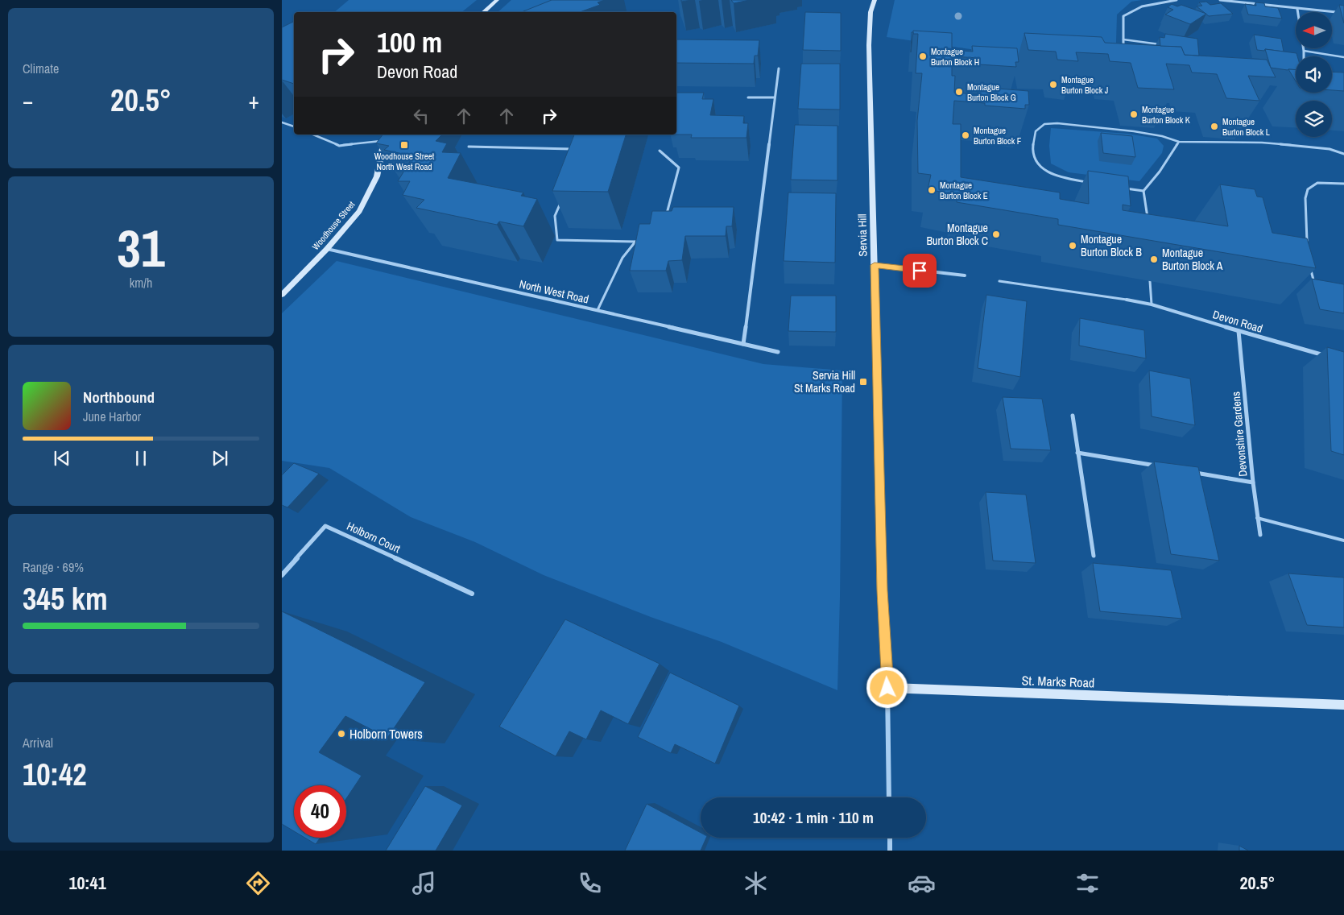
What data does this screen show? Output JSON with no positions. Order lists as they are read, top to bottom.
{
  "streets": {
    "street": [
      "Woodhouse Street",
      "Servia Hill",
      "North West Road",
      "Devon Road",
      "Devonshire Gardens",
      "Holborn Court",
      "St. Marks Road"
    ]
  },
  "crossings": [
    ["Woodhouse Street", "North West Road"],
    ["Servia Hill", "St. Marks Road"],
    ["Devon Road", "Devonshire Gardens"]
  ],
  "places": {
    "other": [
      "Montague Burton Block H",
      "Montague Burton Block J",
      "Montague Burton Block G",
      "Montague Burton Block K",
      "Montague Burton Block L",
      "Montague Burton Block F",
      "Montague Burton Block E",
      "Montague Burton Block C",
      "Montague Burton Block B",
      "Montague Burton Block A",
      "Holborn Towers"
    ],
    "transit": ["Woodhouse Street North West Road", "Servia Hill St Marks Road"]
  },
  "north": "left",
  "page": {
    "tile": [
      "Climate",
      ["31", "km/h"],
      ["Range · 69%", "345 km"],
      ["Arrival", "10:42"]
    ],
    "turn": ["100 m", "Devon Road"],
    "heat": ["−", "20.5°", "+"],
    "song": ["Northbound", "June Harbor"],
    "limit": "40",
    "trip": "10:42 · 1 min · 110 m",
    "tabs": ["10:41", "20.5°"]
  }
}
